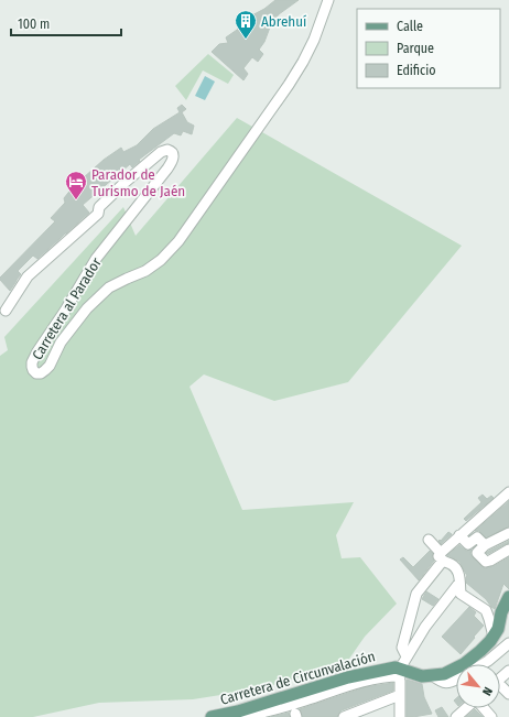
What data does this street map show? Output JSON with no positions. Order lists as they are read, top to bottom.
{
  "streets": {
    "main road": ["Carretera de Circunvalación"],
    "street": ["Carretera al Parador"]
  },
  "places": {
    "building": ["Abrehuí"],
    "hotel": ["Parador de Turismo de Jaén"]
  },
  "legend": ["Calle", "Parque", "Edificio"],
  "scale_bar": "100 m",
  "north": "bottom right"
}
